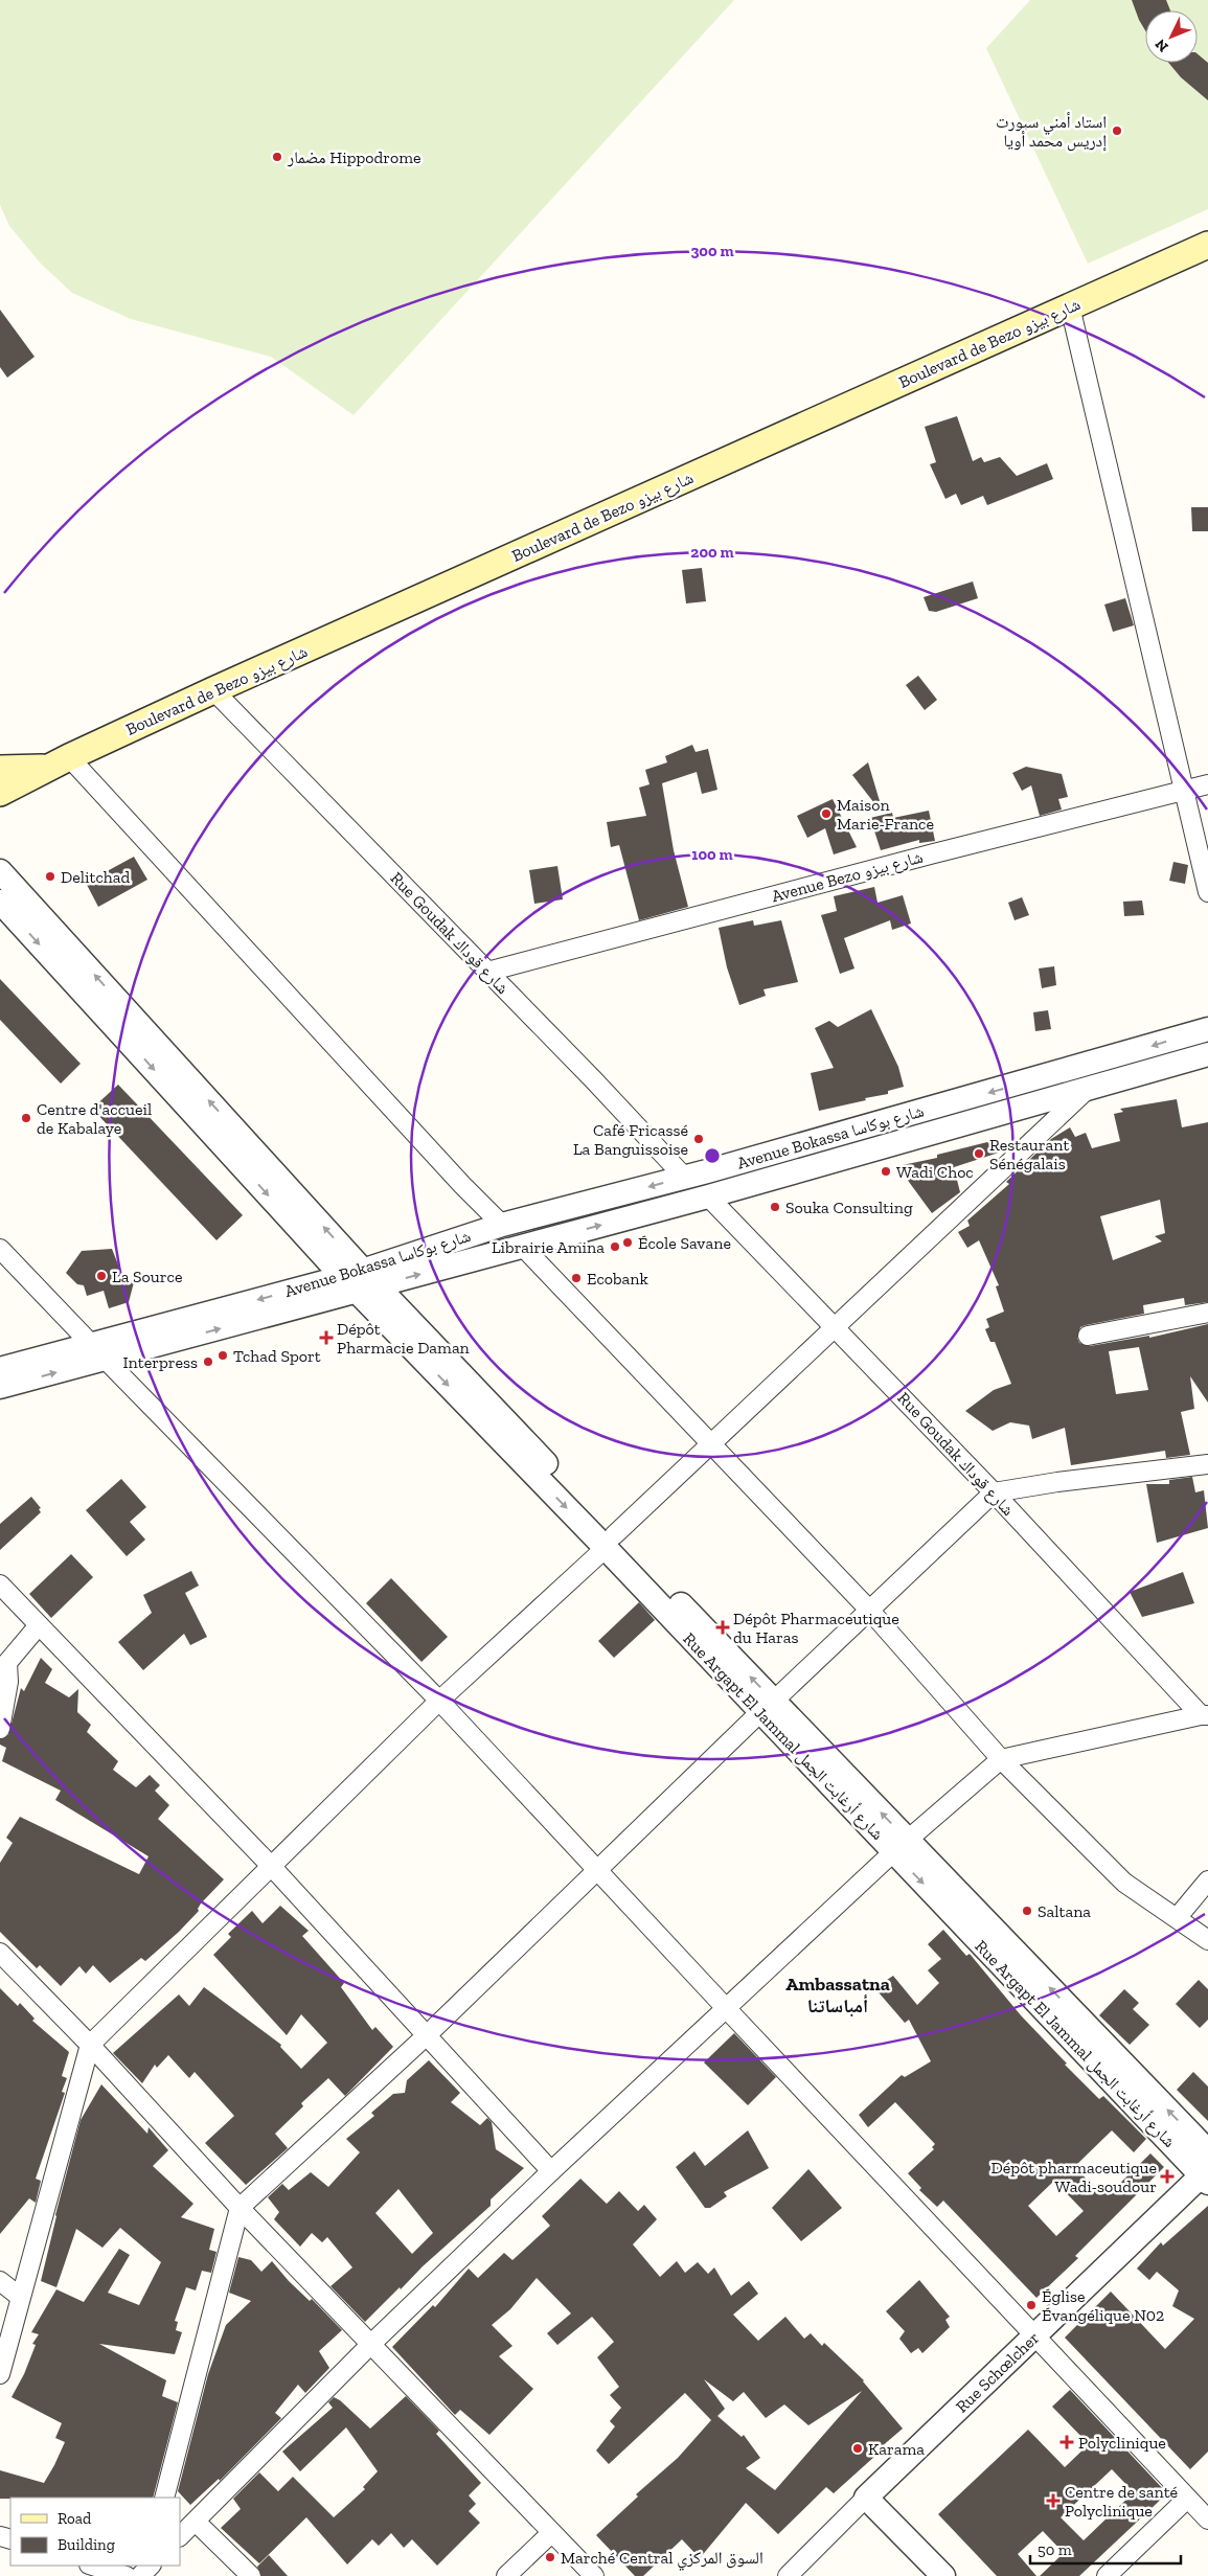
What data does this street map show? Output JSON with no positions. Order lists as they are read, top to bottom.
{
  "streets": {
    "main road": ["Boulevard de Bezo شارع بيزو"],
    "street": [
      "Avenue Bezo شارع بيزو",
      "Rue Goudak شارع قوداك",
      "Avenue Bokassa شارع بوكاسا",
      "Rue Argapt El Jammal شارع أرغابت الجمل",
      "Rue Schœlcher"
    ]
  },
  "crossings": [
    ["Boulevard de Bezo شارع بيزو", "Rue Goudak شارع قوداك"],
    ["Avenue Bezo شارع بيزو", "Rue Goudak شارع قوداك"],
    ["Rue Goudak شارع قوداك", "Avenue Bokassa شارع بوكاسا"],
    ["Avenue Bokassa شارع بوكاسا", "Rue Argapt El Jammal شارع أرغابت الجمل"],
    ["Rue Argapt El Jammal شارع أرغابت الجمل", "Rue Schœlcher"]
  ],
  "districts": ["Ambassatna أمباساتنا"],
  "places": {
    "other": [
      "استاد أمني سبورت إدريس محمد أويا",
      "مضمار Hippodrome",
      "Maison Marie-France",
      "Delitchad",
      "Centre d'accueil de Kabalaye",
      "Café Fricassé La Banguissoise",
      "Restaurant Sénégalais",
      "Wadi Choc",
      "Souka Consulting",
      "École Savane",
      "Librairie Amina",
      "La Source",
      "Ecobank",
      "Tchad Sport",
      "Interpress",
      "Saltana",
      "Église Évangélique N02",
      "Karama",
      "Marché Central السوق المركزي"
    ],
    "health": [
      "Dépôt Pharmacie Daman",
      "Dépôt Pharmaceutique du Haras",
      "Dépôt pharmaceutique Wadi-soudour",
      "Polyclinique",
      "Centre de santé Polyclinique"
    ]
  },
  "legend": ["Road", "Building"],
  "scale_bar": "50 m",
  "north": "bottom left",
  "rings": ["300 m", "200 m", "100 m"]
}
